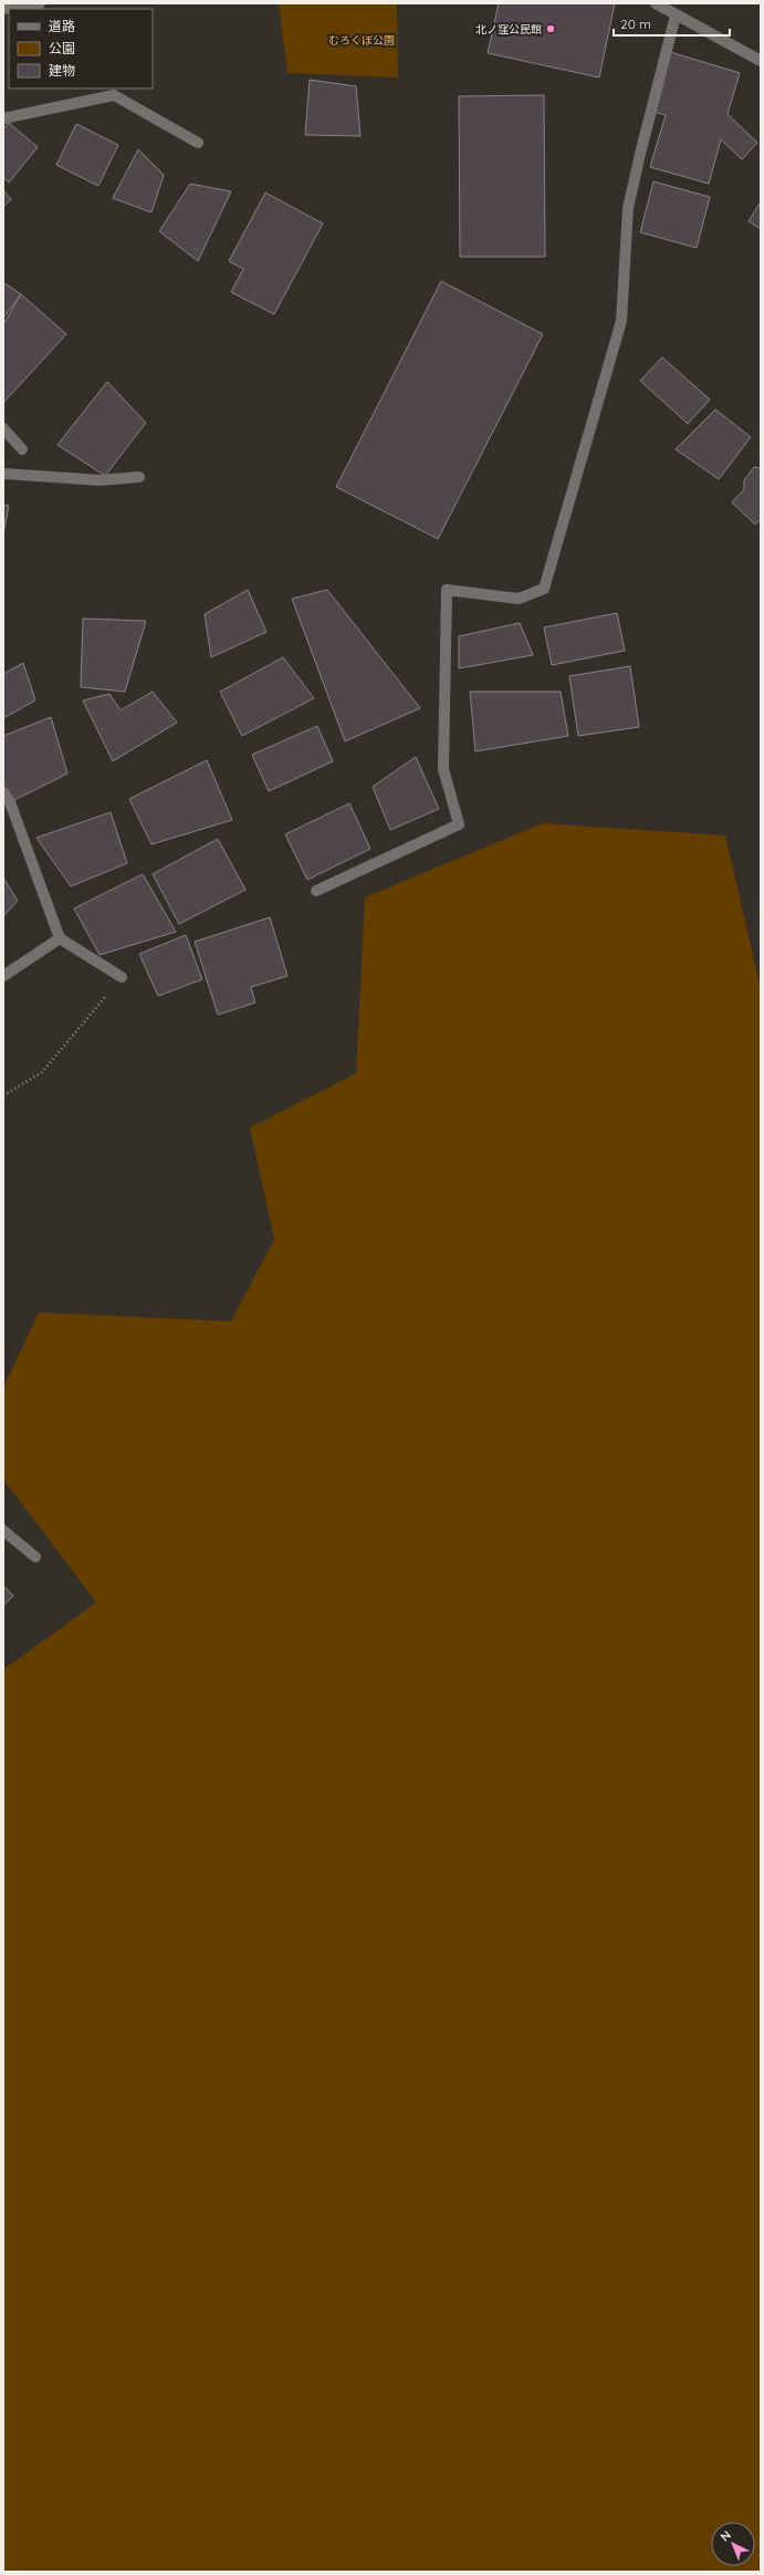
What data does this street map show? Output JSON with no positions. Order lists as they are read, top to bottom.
{
  "parks": ["むろくぼ公園"],
  "places": ["北ノ窪公民館"],
  "legend": ["道路", "公園", "建物"],
  "scale_bar": "20 m",
  "north": "top left"
}
